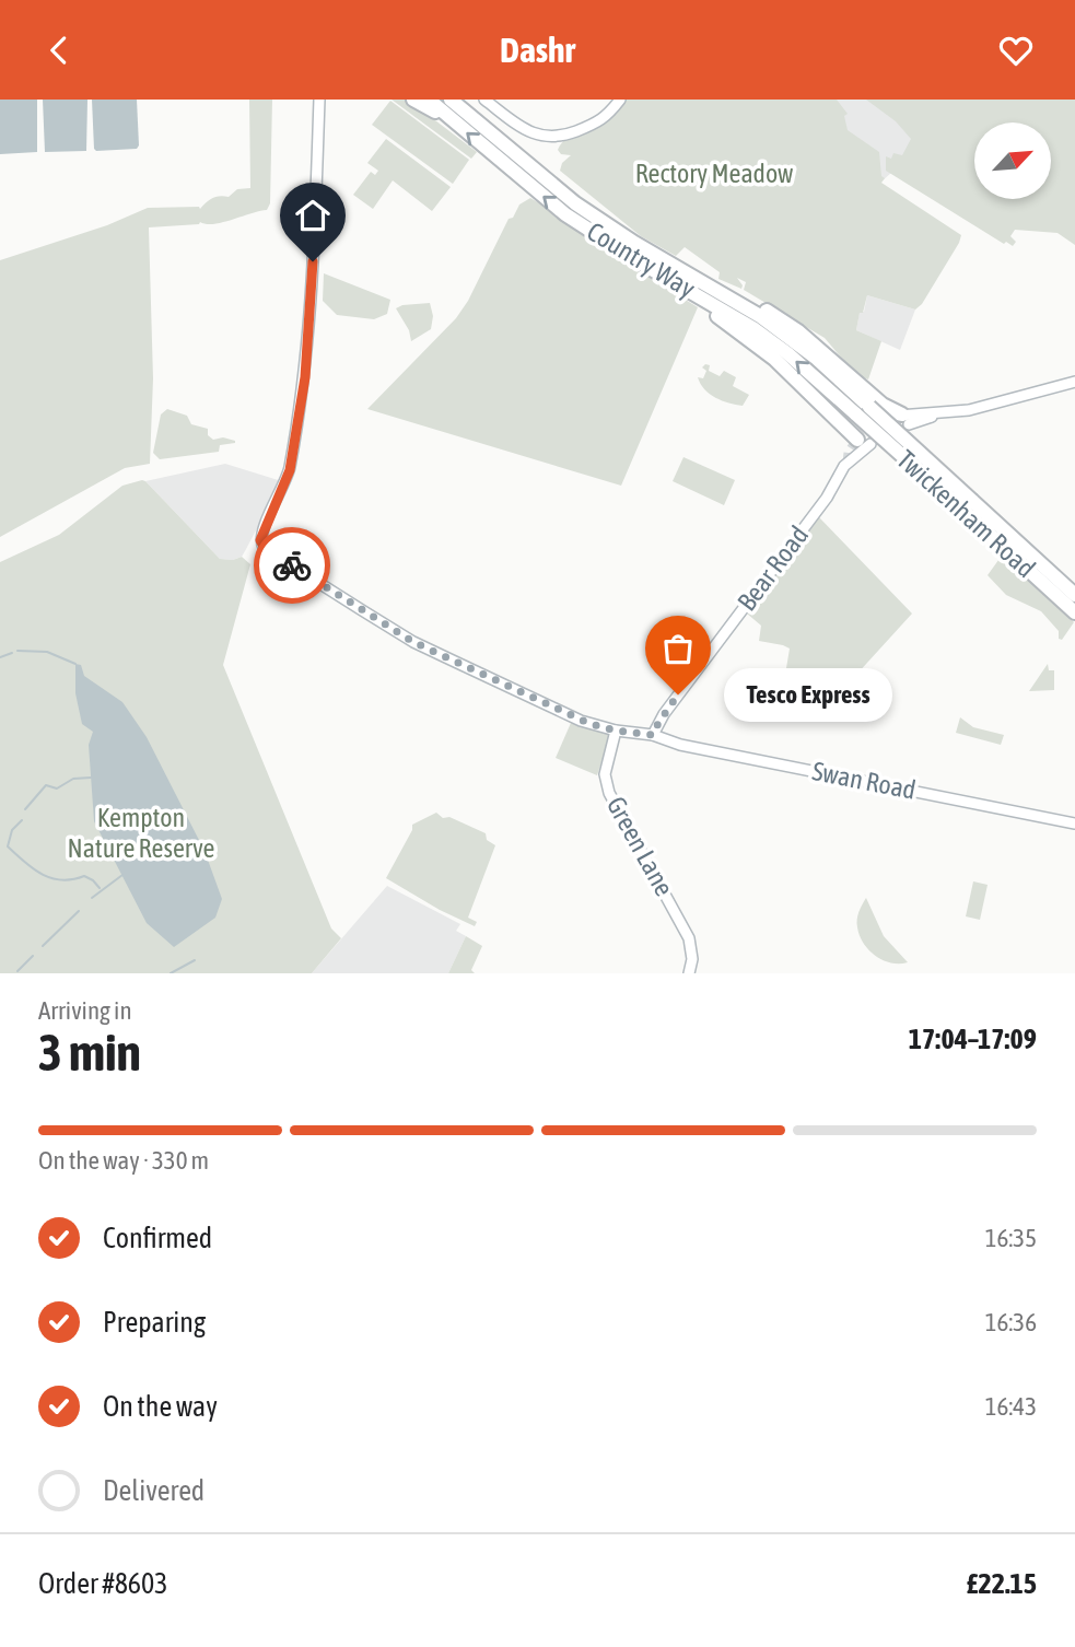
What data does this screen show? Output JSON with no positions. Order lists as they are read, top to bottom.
{
  "streets": {
    "highway": ["Country Way", "Twickenham Road"],
    "street": ["Bear Road", "Swan Road", "Green Lane"]
  },
  "crossings": [
    ["Country Way", "Twickenham Road"],
    ["Bear Road", "Swan Road"],
    ["Swan Road", "Green Lane"]
  ],
  "parks": ["Rectory Meadow", "Kempton Nature Reserve"],
  "places": ["Tesco Express"],
  "north": "top right",
  "page": {
    "header": "Dashr",
    "bubble": "Tesco Express",
    "heading": ["3 min", "Arriving in", "17:04–17:09"],
    "panel": ["Order #8603", "£22.15"],
    "bar": "On the way · 330 m",
    "list": [
      ["Confirmed", "16:35"],
      ["Preparing", "16:36"],
      ["On the way", "16:43"],
      "Delivered"
    ]
  }
}
